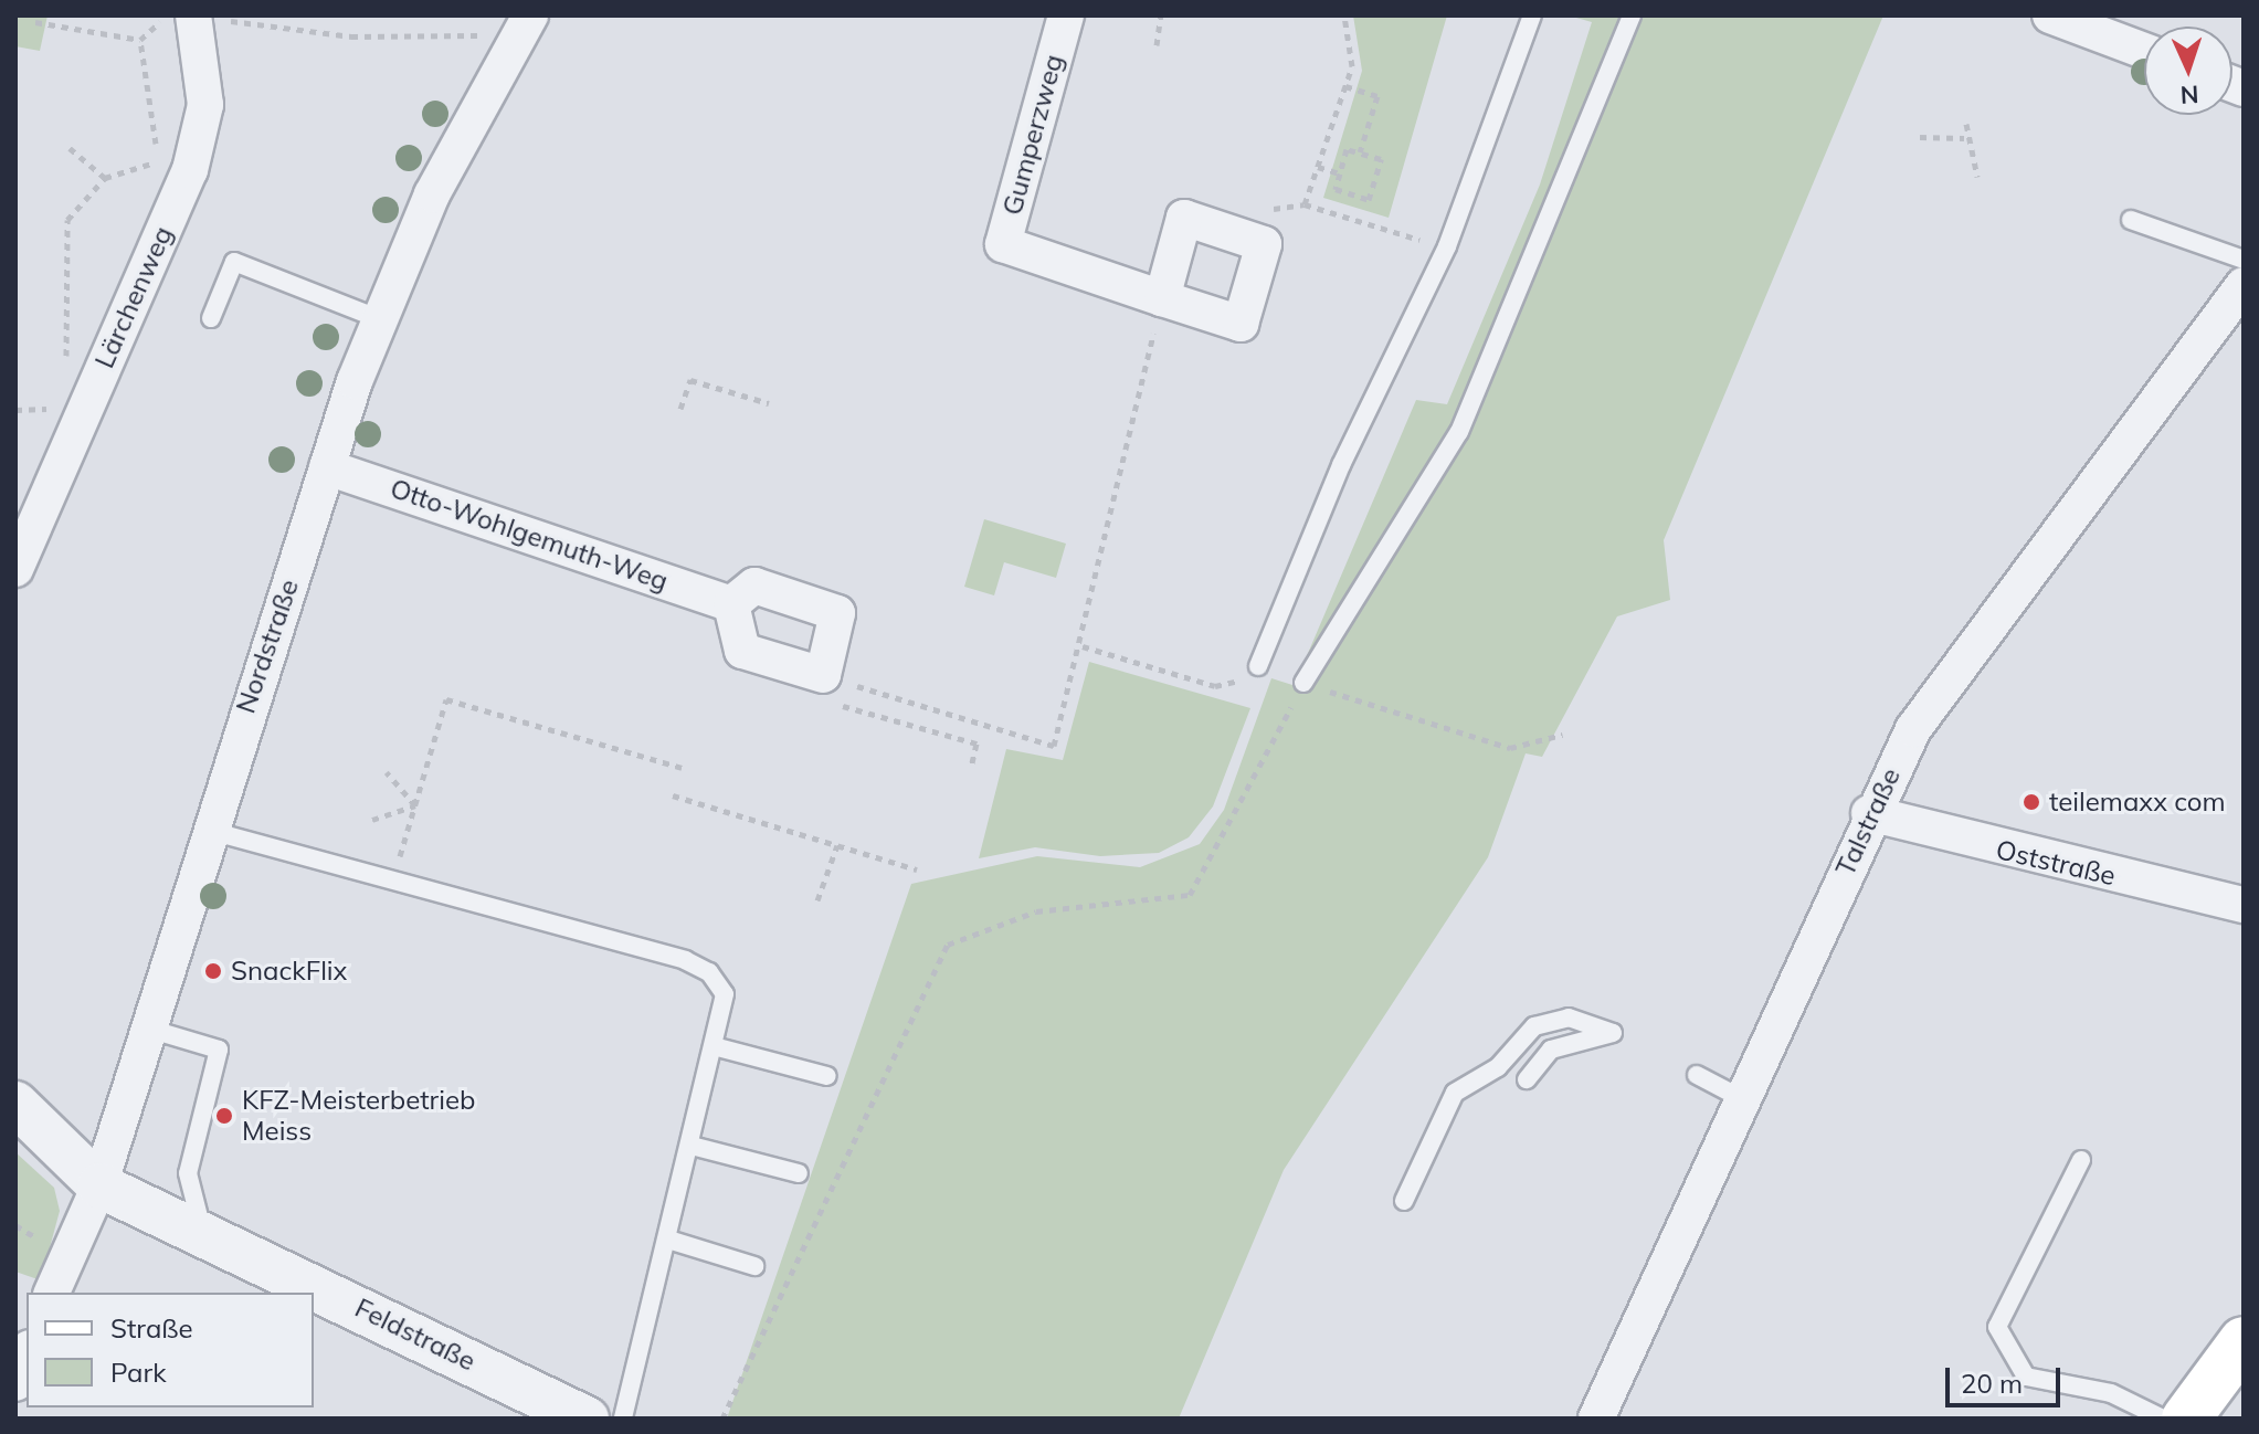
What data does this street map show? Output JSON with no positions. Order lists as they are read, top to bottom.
{
  "streets": {
    "street": [
      "Gumperzweg",
      "Lärchenweg",
      "Otto-Wohlgemuth-Weg",
      "Nordstraße",
      "Talstraße",
      "Oststraße",
      "Feldstraße"
    ]
  },
  "crossings": [
    ["Otto-Wohlgemuth-Weg", "Nordstraße"],
    ["Nordstraße", "Feldstraße"],
    ["Talstraße", "Oststraße"]
  ],
  "places": ["teilemaxx com", "SnackFlix", "KFZ-Meisterbetrieb Meiss"],
  "legend": ["Straße", "Park"],
  "scale_bar": "20 m",
  "north": "bottom"
}
